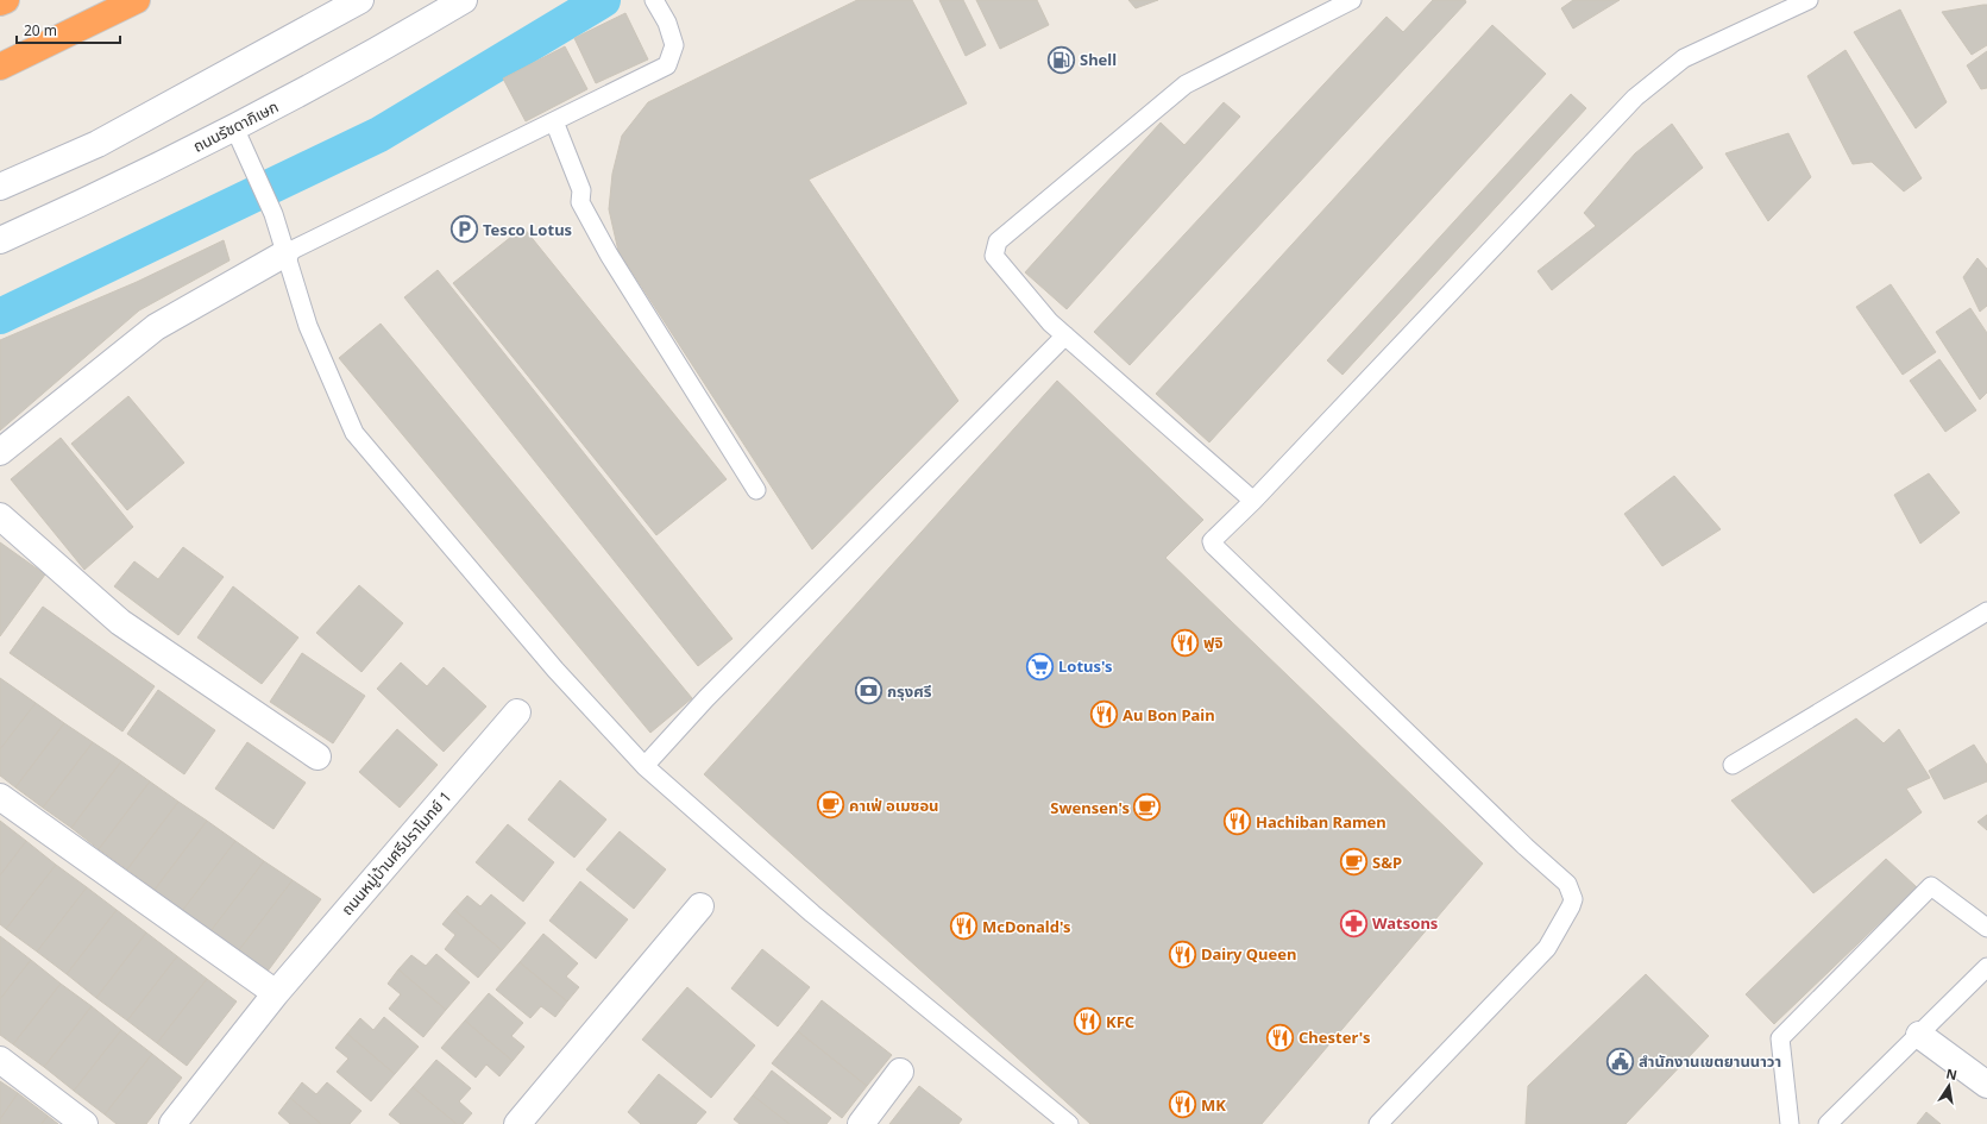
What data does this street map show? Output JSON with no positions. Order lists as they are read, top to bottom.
{
  "streets": {
    "street": ["ถนนรัชดาภิเษก", "ถนนหมู่บ้านศรีปราโมทย์ 1"]
  },
  "places": {
    "fuel station": ["Shell"],
    "parking": ["Tesco Lotus"],
    "restaurant": [
      "ฟูจิ",
      "Au Bon Pain",
      "Hachiban Ramen",
      "McDonald's",
      "Dairy Queen",
      "KFC",
      "Chester's",
      "MK"
    ],
    "supermarket": ["Lotus's"],
    "bank": ["กรุงศรี"],
    "cafe": ["คาเฟ่ อเมซอน", "Swensen's", "S&P"],
    "pharmacy": ["Watsons"],
    "public building": ["สำนักงานเขตยานนาวา"]
  },
  "scale_bar": "20 m",
  "north": "top"
}
